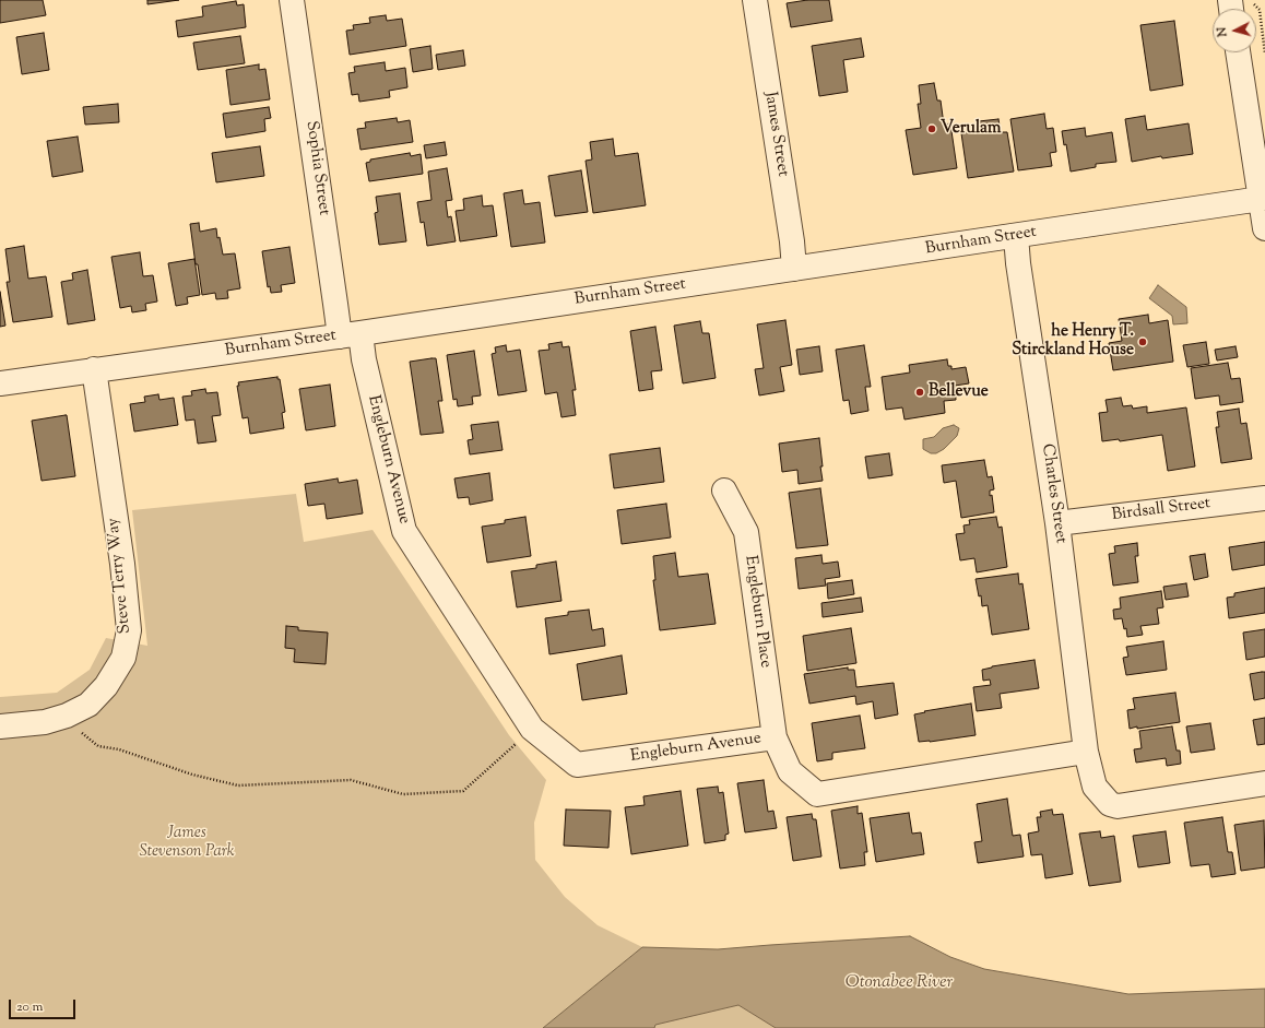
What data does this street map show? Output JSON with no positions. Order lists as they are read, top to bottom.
{
  "streets": {
    "street": [
      "James Street",
      "Sophia Street",
      "Burnham Street",
      "Engleburn Avenue",
      "Charles Street",
      "Birdsall Street",
      "Steve Terry Way",
      "Engleburn Place"
    ]
  },
  "crossings": [
    ["James Street", "Burnham Street"],
    ["Sophia Street", "Burnham Street"],
    ["Sophia Street", "Engleburn Avenue"],
    ["Burnham Street", "Engleburn Avenue"],
    ["Burnham Street", "Charles Street"],
    ["Burnham Street", "Steve Terry Way"],
    ["Engleburn Avenue", "Charles Street"],
    ["Engleburn Avenue", "Engleburn Place"],
    ["Charles Street", "Birdsall Street"]
  ],
  "water": ["Otonabee River"],
  "parks": ["James Stevenson Park"],
  "places": ["Verulam", "he Henry T. Stirckland House", "Bellevue"],
  "scale_bar": "20 m",
  "north": "left"
}
